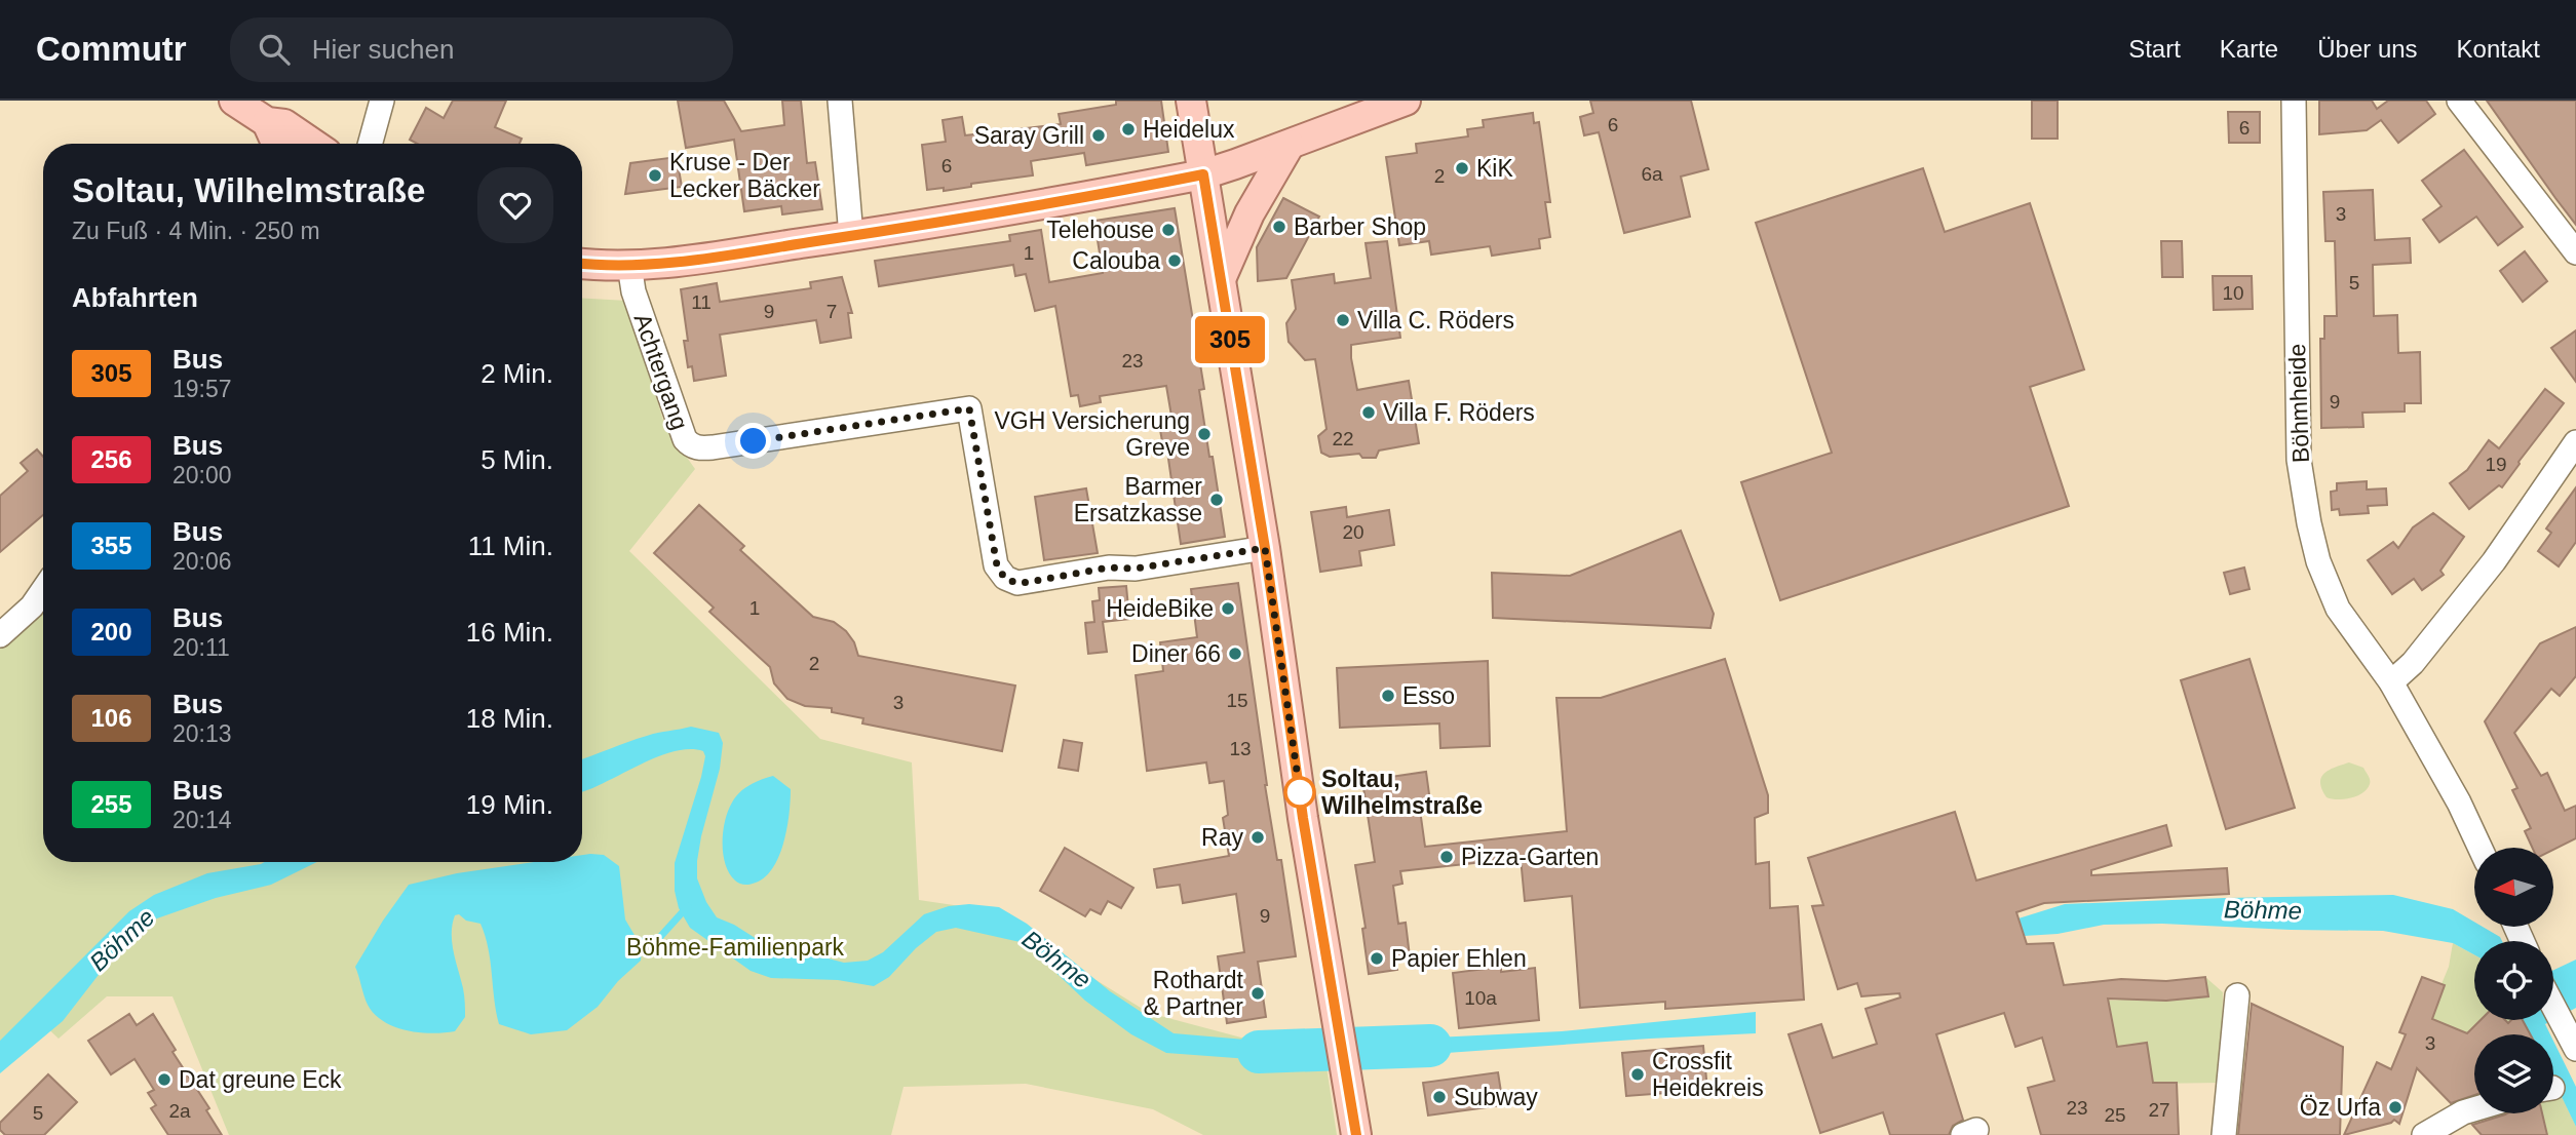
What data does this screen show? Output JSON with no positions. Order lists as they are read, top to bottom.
{
  "streets": {
    "street": ["Achtergang", "Böhmheide"]
  },
  "water": ["Böhme"],
  "parks": ["Böhme-Familienpark"],
  "places": [
    "Heidelux",
    "Saray Grill",
    "KiK",
    "Kruse - Der Lecker Bäcker",
    "Barber Shop",
    "Telehouse",
    "Calouba",
    "Villa C. Röders",
    "Villa F. Röders",
    "VGH Versicherung Greve",
    "Barmer Ersatzkasse",
    "HeideBike",
    "Diner 66",
    "Esso",
    "Soltau, Wilhelmstraße",
    "Ray",
    "Pizza-Garten",
    "Papier Ehlen",
    "Rothardt & Partner",
    "Crossfit Heidekreis",
    "Dat greune Eck",
    "Subway",
    "Öz Urfa"
  ],
  "lines": ["bus line 305"],
  "house_numbers": [
    "6",
    "6",
    "6",
    "6a",
    "2",
    "3",
    "1",
    "5",
    "10",
    "11",
    "9",
    "7",
    "23",
    "9",
    "22",
    "19",
    "20",
    "1",
    "2",
    "15",
    "3",
    "13",
    "9",
    "10a",
    "3",
    "23",
    "27",
    "2a",
    "5",
    "25"
  ],
  "north": "left",
  "page": {
    "header": "Commutr",
    "search": "Hier suchen",
    "nav": [
      "Start",
      "Karte",
      "Über uns",
      "Kontakt"
    ],
    "on_map": "305",
    "heading": [
      ["Soltau, Wilhelmstraße", "Zu Fuß · 4 Min. · 250 m"],
      "Abfahrten"
    ],
    "list": [
      {
        "mark": "305",
        "name": "Bus",
        "note": "19:57",
        "value": "2 Min."
      },
      {
        "mark": "256",
        "name": "Bus",
        "note": "20:00",
        "value": "5 Min."
      },
      {
        "mark": "355",
        "name": "Bus",
        "note": "20:06",
        "value": "11 Min."
      },
      {
        "mark": "200",
        "name": "Bus",
        "note": "20:11",
        "value": "16 Min."
      },
      {
        "mark": "106",
        "name": "Bus",
        "note": "20:13",
        "value": "18 Min."
      },
      {
        "mark": "255",
        "name": "Bus",
        "note": "20:14",
        "value": "19 Min."
      }
    ]
  }
}
